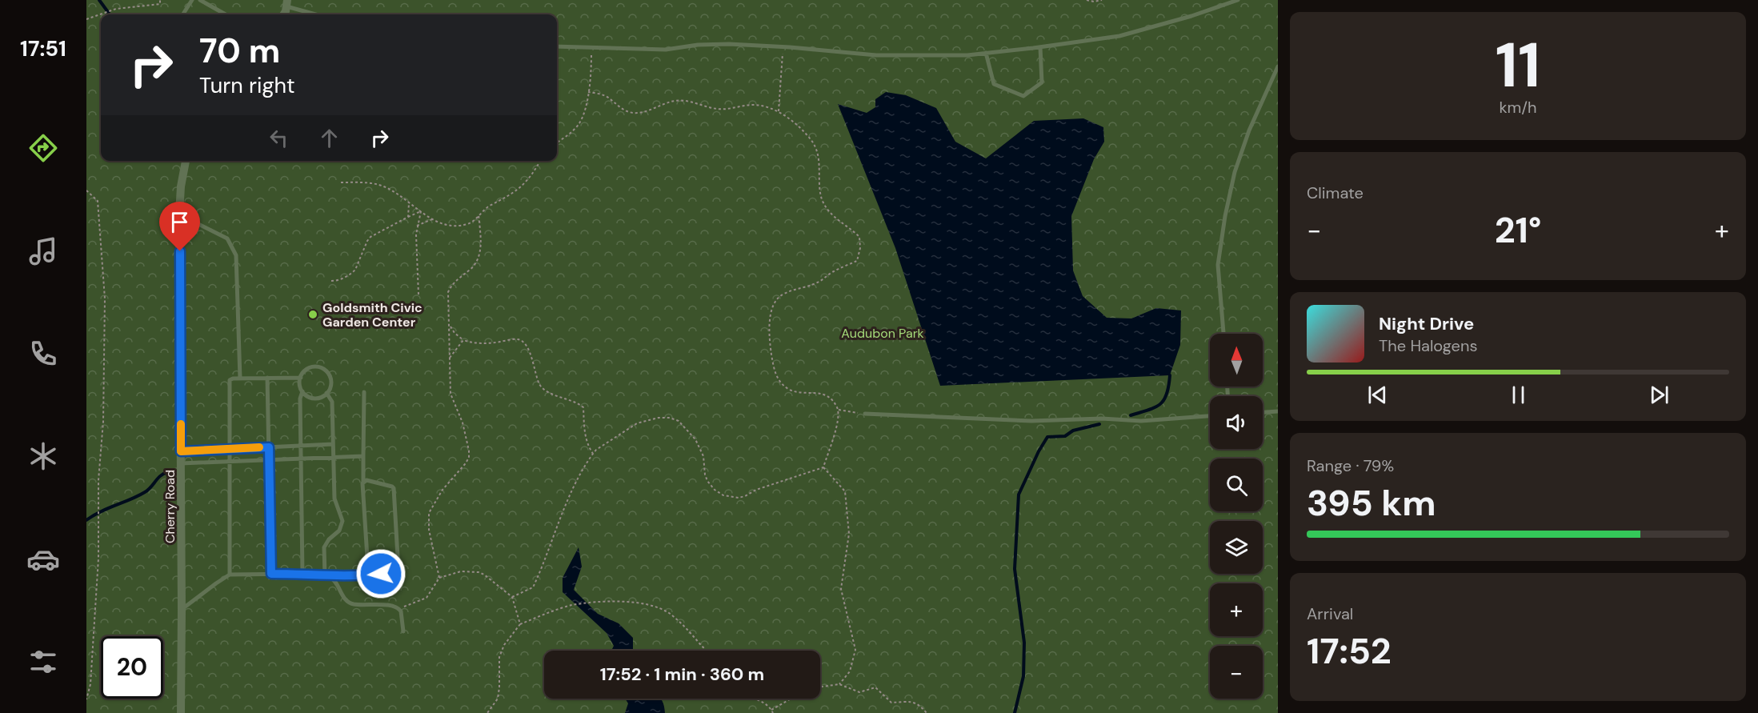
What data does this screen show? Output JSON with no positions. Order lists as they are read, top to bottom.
{
  "streets": {
    "street": ["Cherry Road"]
  },
  "parks": ["Audubon Park"],
  "places": ["Goldsmith Civic Garden Center"],
  "north": "top",
  "page": {
    "tabs": "17:51",
    "tile": [
      ["11", "km/h"],
      "Climate",
      ["Range · 79%", "395 km"],
      ["Arrival", "17:52"]
    ],
    "turn": ["70 m", "Turn right"],
    "heat": ["−", "21°", "+"],
    "song": ["Night Drive", "The Halogens"],
    "map_buttons": ["+", "−"],
    "limit": "20",
    "trip": "17:52 · 1 min · 360 m"
  }
}
